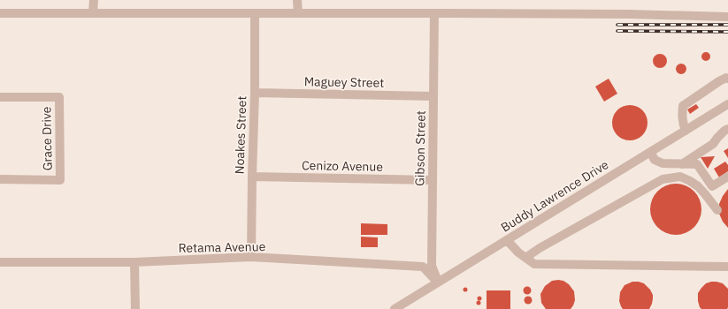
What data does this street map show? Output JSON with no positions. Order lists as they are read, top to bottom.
{
  "streets": {
    "street": [
      "Maguey Street",
      "Noakes Street",
      "Grace Drive",
      "Gibson Street",
      "Cenizo Avenue",
      "Buddy Lawrence Drive",
      "Retama Avenue"
    ]
  },
  "crossings": [
    ["Maguey Street", "Noakes Street"],
    ["Maguey Street", "Gibson Street"],
    ["Noakes Street", "Cenizo Avenue"],
    ["Noakes Street", "Retama Avenue"],
    ["Gibson Street", "Cenizo Avenue"],
    ["Gibson Street", "Buddy Lawrence Drive"],
    ["Gibson Street", "Retama Avenue"],
    ["Buddy Lawrence Drive", "Retama Avenue"]
  ]
}
